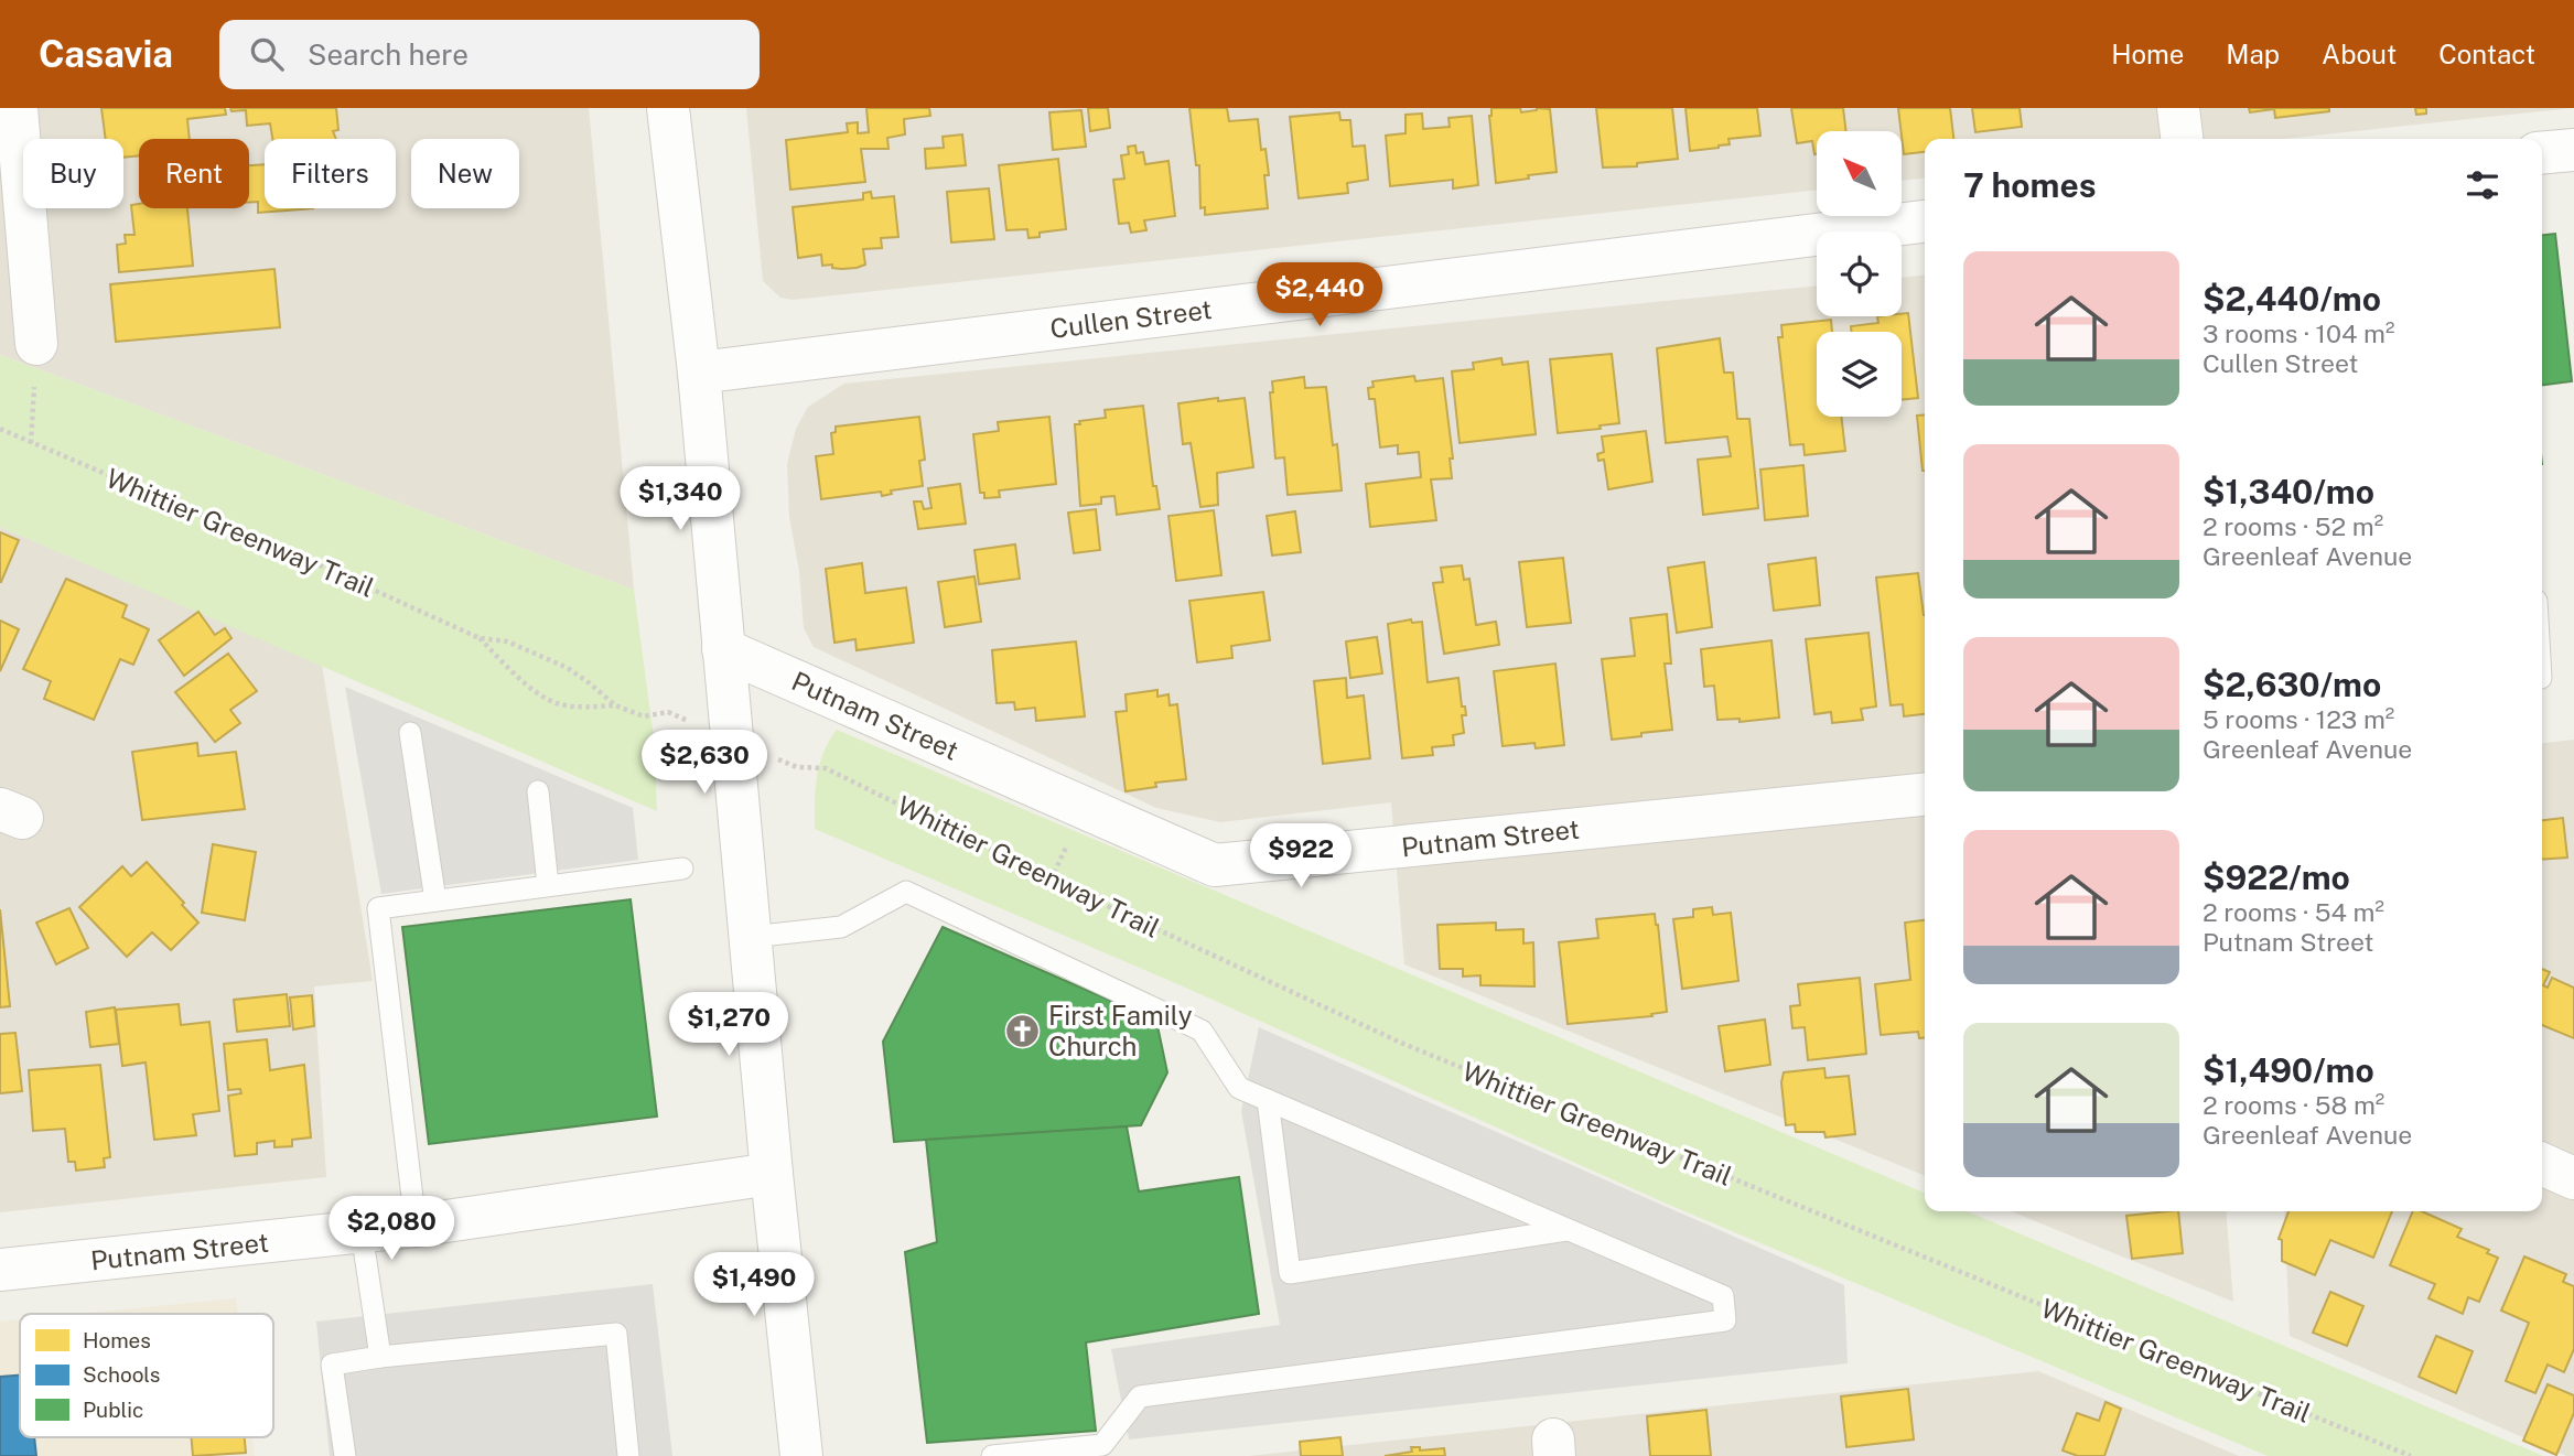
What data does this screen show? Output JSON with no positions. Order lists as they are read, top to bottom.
{
  "streets": {
    "street": ["Cullen Street", "Putnam Street"],
    "path": ["Whittier Greenway Trail"]
  },
  "places": {
    "church": ["First Family Church"]
  },
  "legend": ["Homes", "Schools", "Public"],
  "north": "top left",
  "page": {
    "header": "Casavia",
    "search": "Search here",
    "nav": [
      "Home",
      "Map",
      "About",
      "Contact"
    ],
    "chip": [
      "Buy",
      "Rent",
      "Filters",
      "New"
    ],
    "heading": "7 homes",
    "list": [
      {
        "name": "$2,440/mo",
        "note": "3 rooms · 104 m² · Cullen Street"
      },
      {
        "name": "$1,340/mo",
        "note": "2 rooms · 52 m² · Greenleaf Avenue"
      },
      {
        "name": "$2,630/mo",
        "note": "5 rooms · 123 m² · Greenleaf Avenue"
      },
      {
        "name": "$922/mo",
        "note": "2 rooms · 54 m² · Putnam Street"
      },
      {
        "name": "$1,490/mo",
        "note": "2 rooms · 58 m² · Greenleaf Avenue"
      }
    ],
    "price": [
      "$2,440",
      "$1,340",
      "$2,630",
      "$922",
      "$1,270",
      "$2,080",
      "$1,490"
    ]
  }
}
